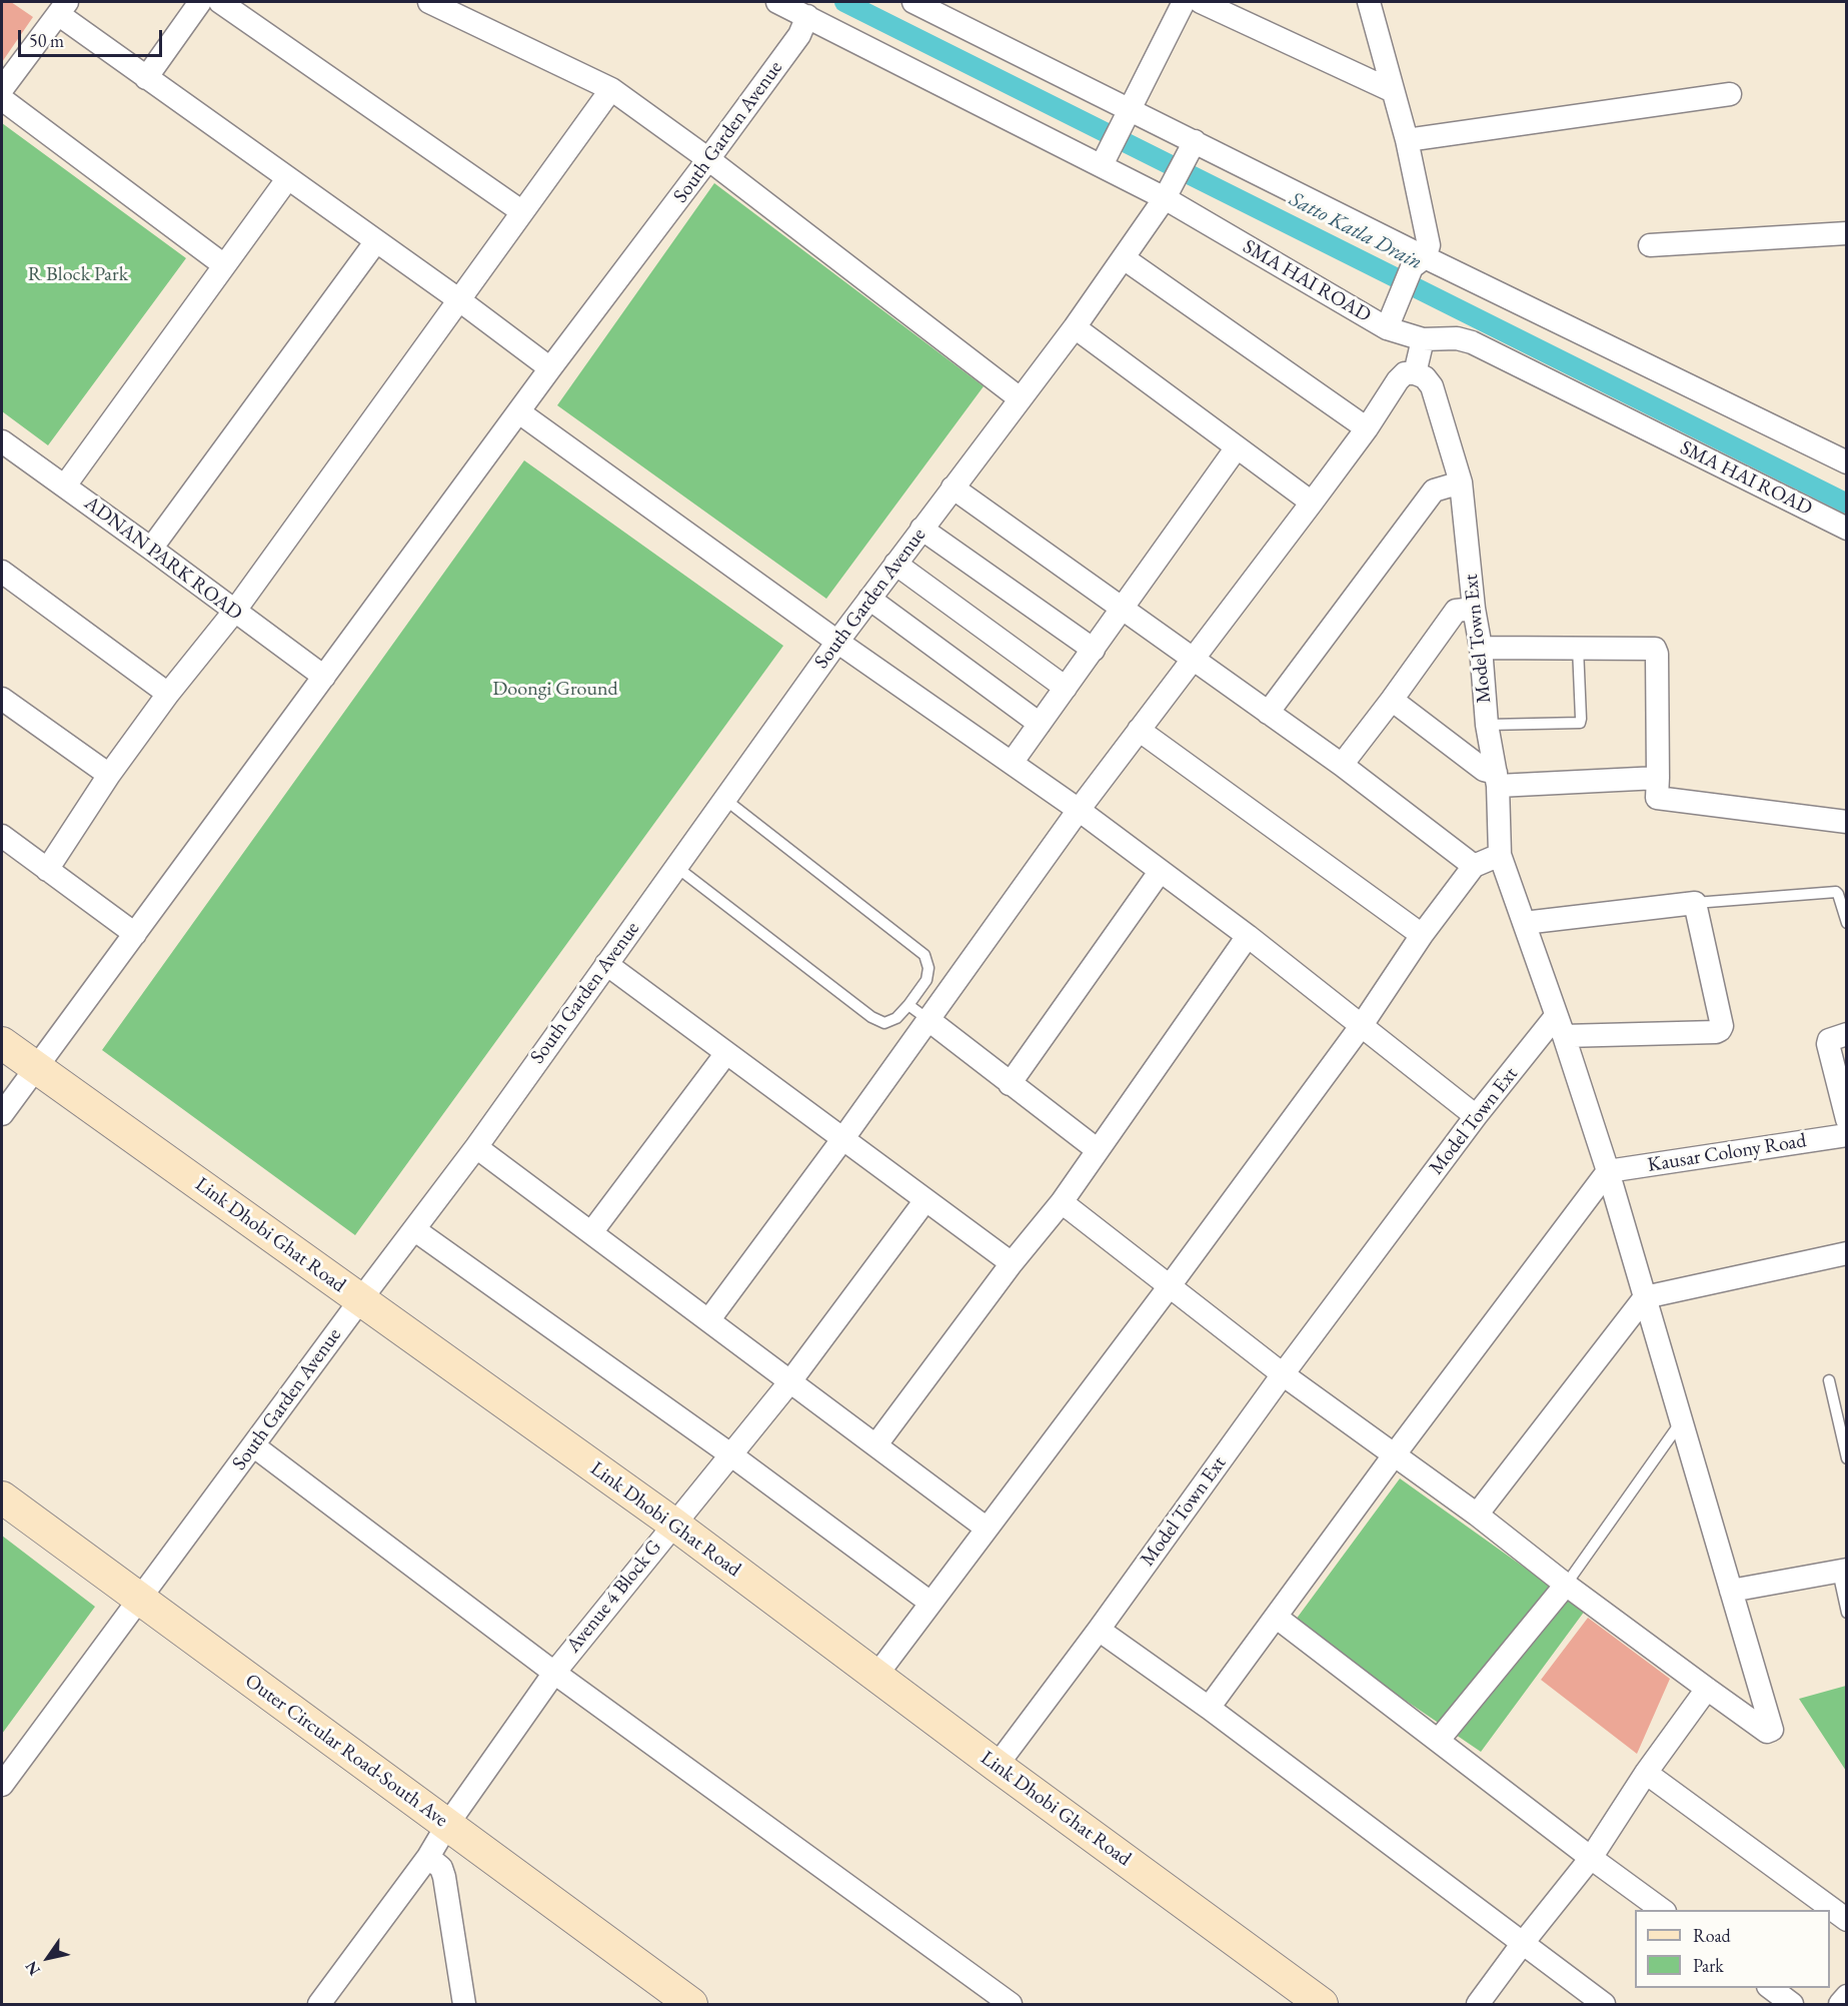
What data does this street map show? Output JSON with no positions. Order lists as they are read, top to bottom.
{
  "streets": {
    "street": [
      "South Garden Avenue",
      "SMA HAI ROAD",
      "ADNAN PARK ROAD",
      "Model Town Ext",
      "Kausar Colony Road",
      "Link Dhobi Ghat Road",
      "Avenue 4 Block G",
      "Outer Circular Road-South Ave"
    ]
  },
  "crossings": [
    ["South Garden Avenue", "SMA HAI ROAD"],
    ["South Garden Avenue", "ADNAN PARK ROAD"],
    ["South Garden Avenue", "Link Dhobi Ghat Road"],
    ["South Garden Avenue", "Outer Circular Road-South Ave"],
    ["Model Town Ext", "Link Dhobi Ghat Road"],
    ["Link Dhobi Ghat Road", "Avenue 4 Block G"],
    ["Avenue 4 Block G", "Outer Circular Road-South Ave"]
  ],
  "water": ["Satto Katla Drain"],
  "parks": ["R Block Park", "Doongi Ground"],
  "legend": ["Road", "Park"],
  "scale_bar": "50 m",
  "north": "bottom left"
}
